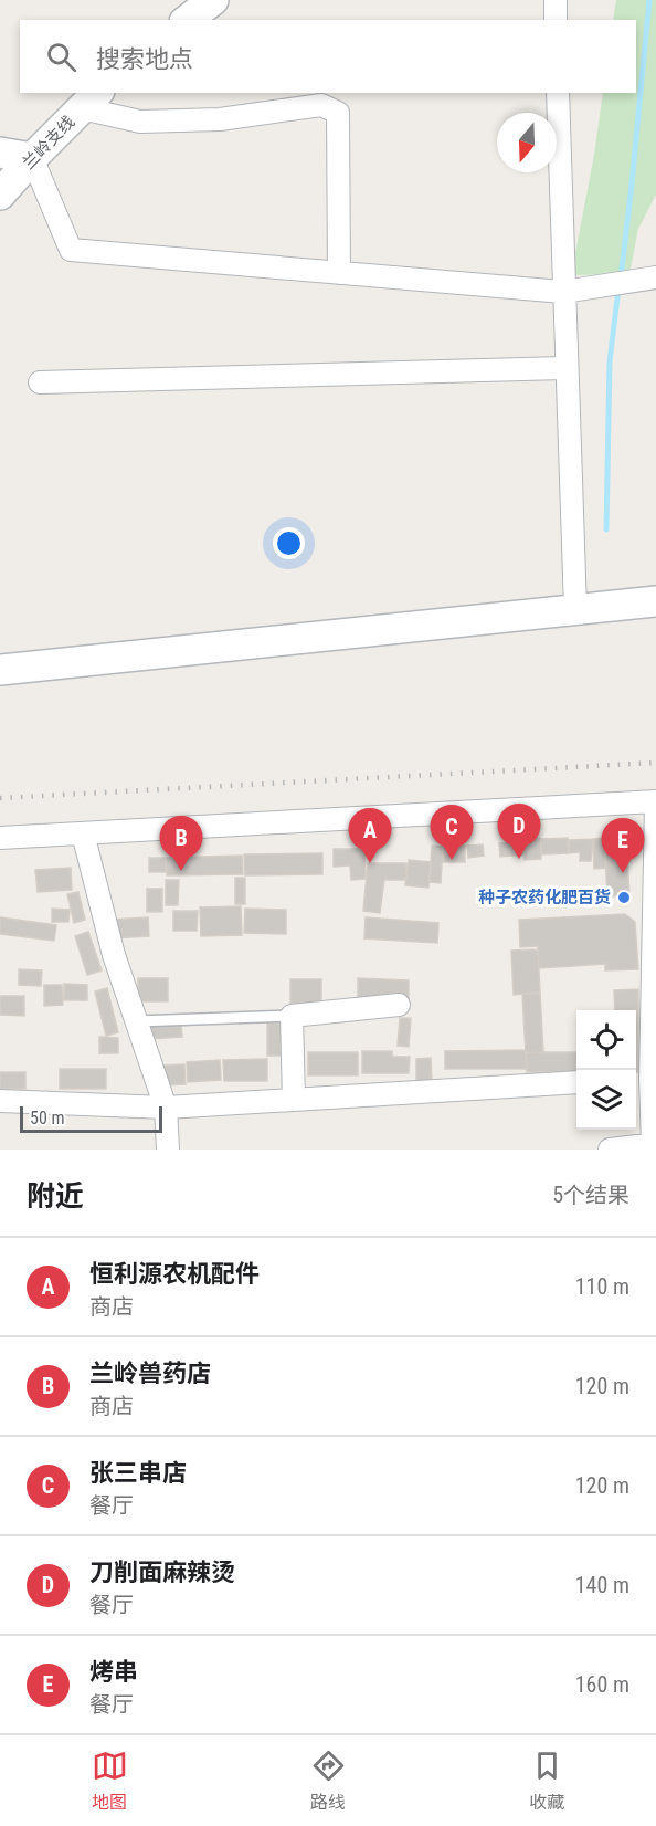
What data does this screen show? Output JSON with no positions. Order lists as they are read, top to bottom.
{
  "streets": {
    "street": ["兰岭支线"]
  },
  "places": ["种子农药化肥百货"],
  "scale_bar": "50 m",
  "north": "bottom",
  "page": {
    "search": "搜索地点",
    "pins": [
      "D",
      "C",
      "A",
      "B",
      "E"
    ],
    "scale": "50 m",
    "heading": ["附近", "5个结果"],
    "list": [
      {
        "mark": "A",
        "name": "恒利源农机配件",
        "note": "商店",
        "value": "110 m"
      },
      {
        "mark": "B",
        "name": "兰岭兽药店",
        "note": "商店",
        "value": "120 m"
      },
      {
        "mark": "C",
        "name": "张三串店",
        "note": "餐厅",
        "value": "120 m"
      },
      {
        "mark": "D",
        "name": "刀削面麻辣烫",
        "note": "餐厅",
        "value": "140 m"
      },
      {
        "mark": "E",
        "name": "烤串",
        "note": "餐厅",
        "value": "160 m"
      }
    ],
    "nav": ["地图", "路线", "收藏"]
  }
}
